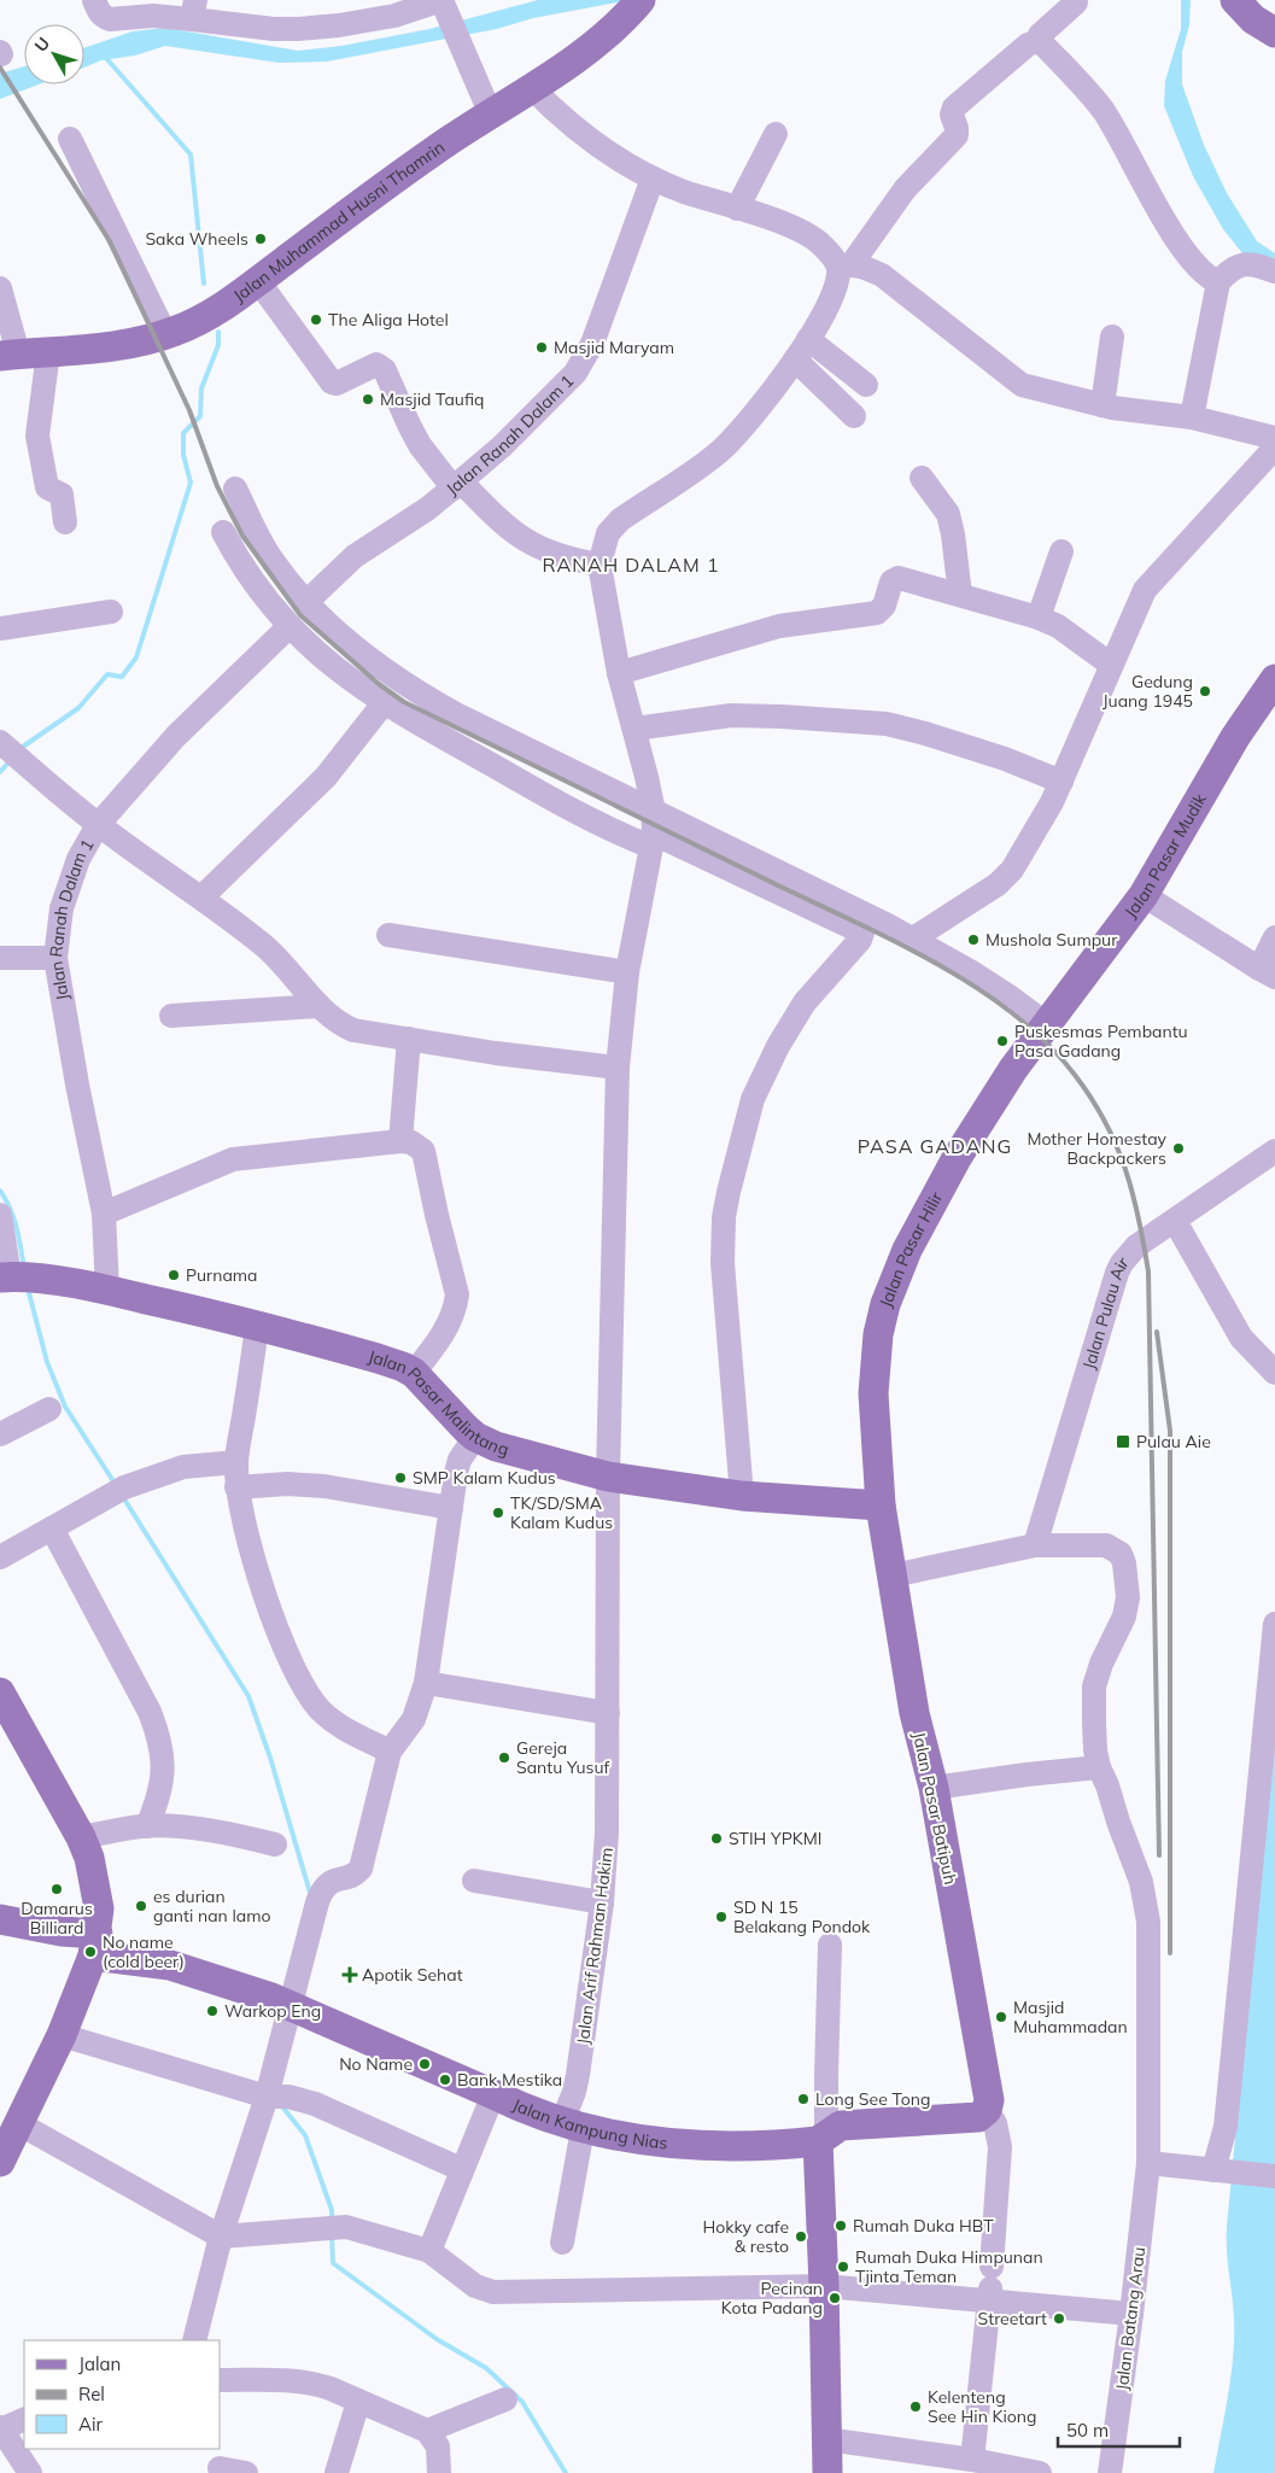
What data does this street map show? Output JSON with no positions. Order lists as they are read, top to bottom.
{
  "streets": {
    "main road": [
      "Jalan Muhammad Husni Thamrin",
      "Jalan Pasar Mudik",
      "Jalan Pasar Hilir",
      "Jalan Pasar Malintang",
      "Jalan Pasar Batipuh",
      "Jalan Kampung Nias"
    ],
    "street": [
      "Jalan Ranah Dalam 1",
      "Jalan Pulau Air",
      "Jalan Arif Rahman Hakim",
      "Jalan Batang Arau"
    ]
  },
  "crossings": [
    ["Jalan Ranah Dalam 1", "Jalan Pasar Malintang"],
    ["Jalan Pasar Mudik", "Jalan Pasar Hilir"],
    ["Jalan Pasar Hilir", "Jalan Pasar Malintang"],
    ["Jalan Pasar Hilir", "Jalan Pasar Batipuh"],
    ["Jalan Pulau Air", "Jalan Batang Arau"],
    ["Jalan Pasar Malintang", "Jalan Pasar Batipuh"],
    ["Jalan Pasar Malintang", "Jalan Arif Rahman Hakim"],
    ["Jalan Pasar Batipuh", "Jalan Kampung Nias"],
    ["Jalan Pasar Batipuh", "Jalan Batang Arau"],
    ["Jalan Arif Rahman Hakim", "Jalan Kampung Nias"]
  ],
  "districts": ["RANAH DALAM 1", "PASA GADANG"],
  "places": {
    "other": [
      "Saka Wheels",
      "The Aliga Hotel",
      "Masjid Maryam",
      "Masjid Taufiq",
      "Gedung Juang 1945",
      "Mushola Sumpur",
      "Puskesmas Pembantu Pasa Gadang",
      "Mother Homestay Backpackers",
      "Purnama",
      "SMP Kalam Kudus",
      "TK/SD/SMA Kalam Kudus",
      "Gereja Santu Yusuf",
      "STIH YPKMI",
      "Damarus Billiard",
      "es durian ganti nan lamo",
      "SD N 15 Belakang Pondok",
      "No name (cold beer)",
      "Warkop Eng",
      "Masjid Muhammadan",
      "No Name",
      "Bank Mestika",
      "Long See Tong",
      "Rumah Duka HBT",
      "Hokky cafe & resto",
      "Rumah Duka Himpunan Tjinta Teman",
      "Pecinan Kota Padang",
      "Streetart",
      "Kelenteng See Hin Kiong"
    ],
    "transit": ["Pulau Aie"],
    "health": ["Apotik Sehat"]
  },
  "legend": ["Jalan", "Rel", "Air"],
  "scale_bar": "50 m",
  "north": "top left"
}
